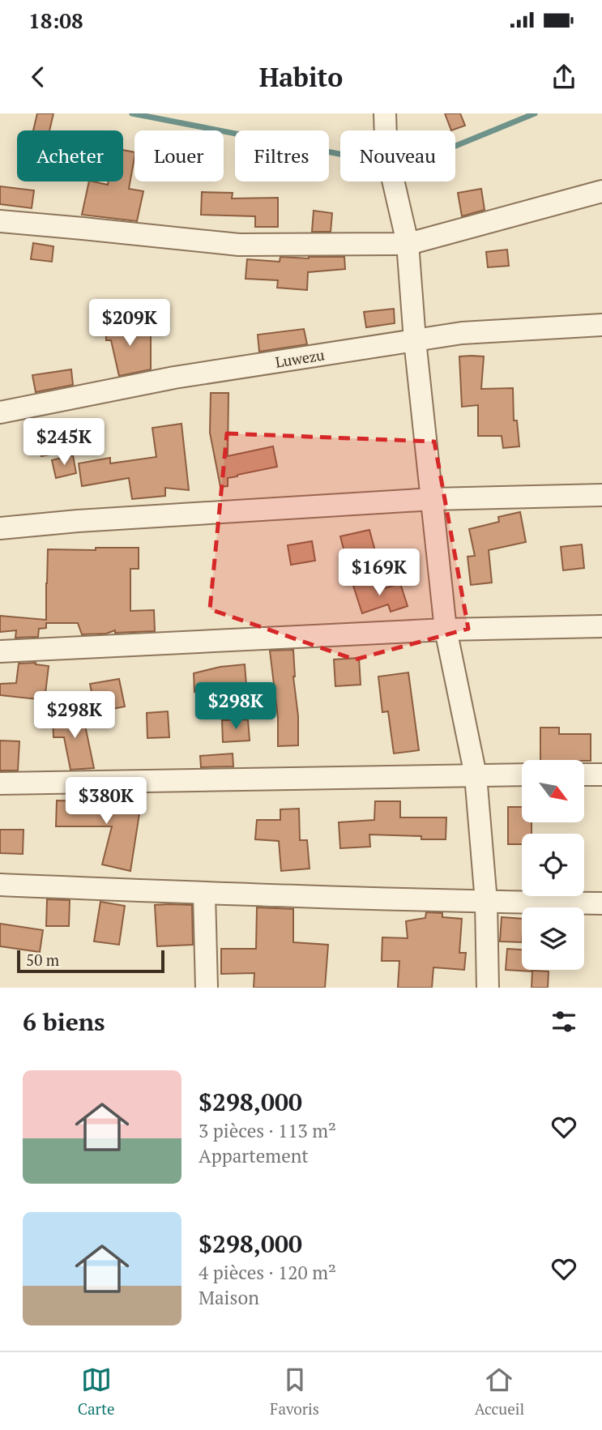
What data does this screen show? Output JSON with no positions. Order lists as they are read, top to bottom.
{
  "streets": {
    "street": ["Luwezu"]
  },
  "scale_bar": "50 m",
  "north": "bottom right",
  "page": {
    "status": "18:08",
    "header": "Habito",
    "chip": [
      "Acheter",
      "Louer",
      "Filtres",
      "Nouveau"
    ],
    "price": [
      "$209K",
      "$245K",
      "$169K",
      "$298K",
      "$298K",
      "$380K"
    ],
    "scale": "50 m",
    "heading": "6 biens",
    "list": [
      {
        "name": "$298,000",
        "note": "3 pièces · 113 m² · Appartement"
      },
      {
        "name": "$298,000",
        "note": "4 pièces · 120 m² · Maison"
      }
    ],
    "tabs": ["Carte", "Favoris", "Accueil"]
  }
}
